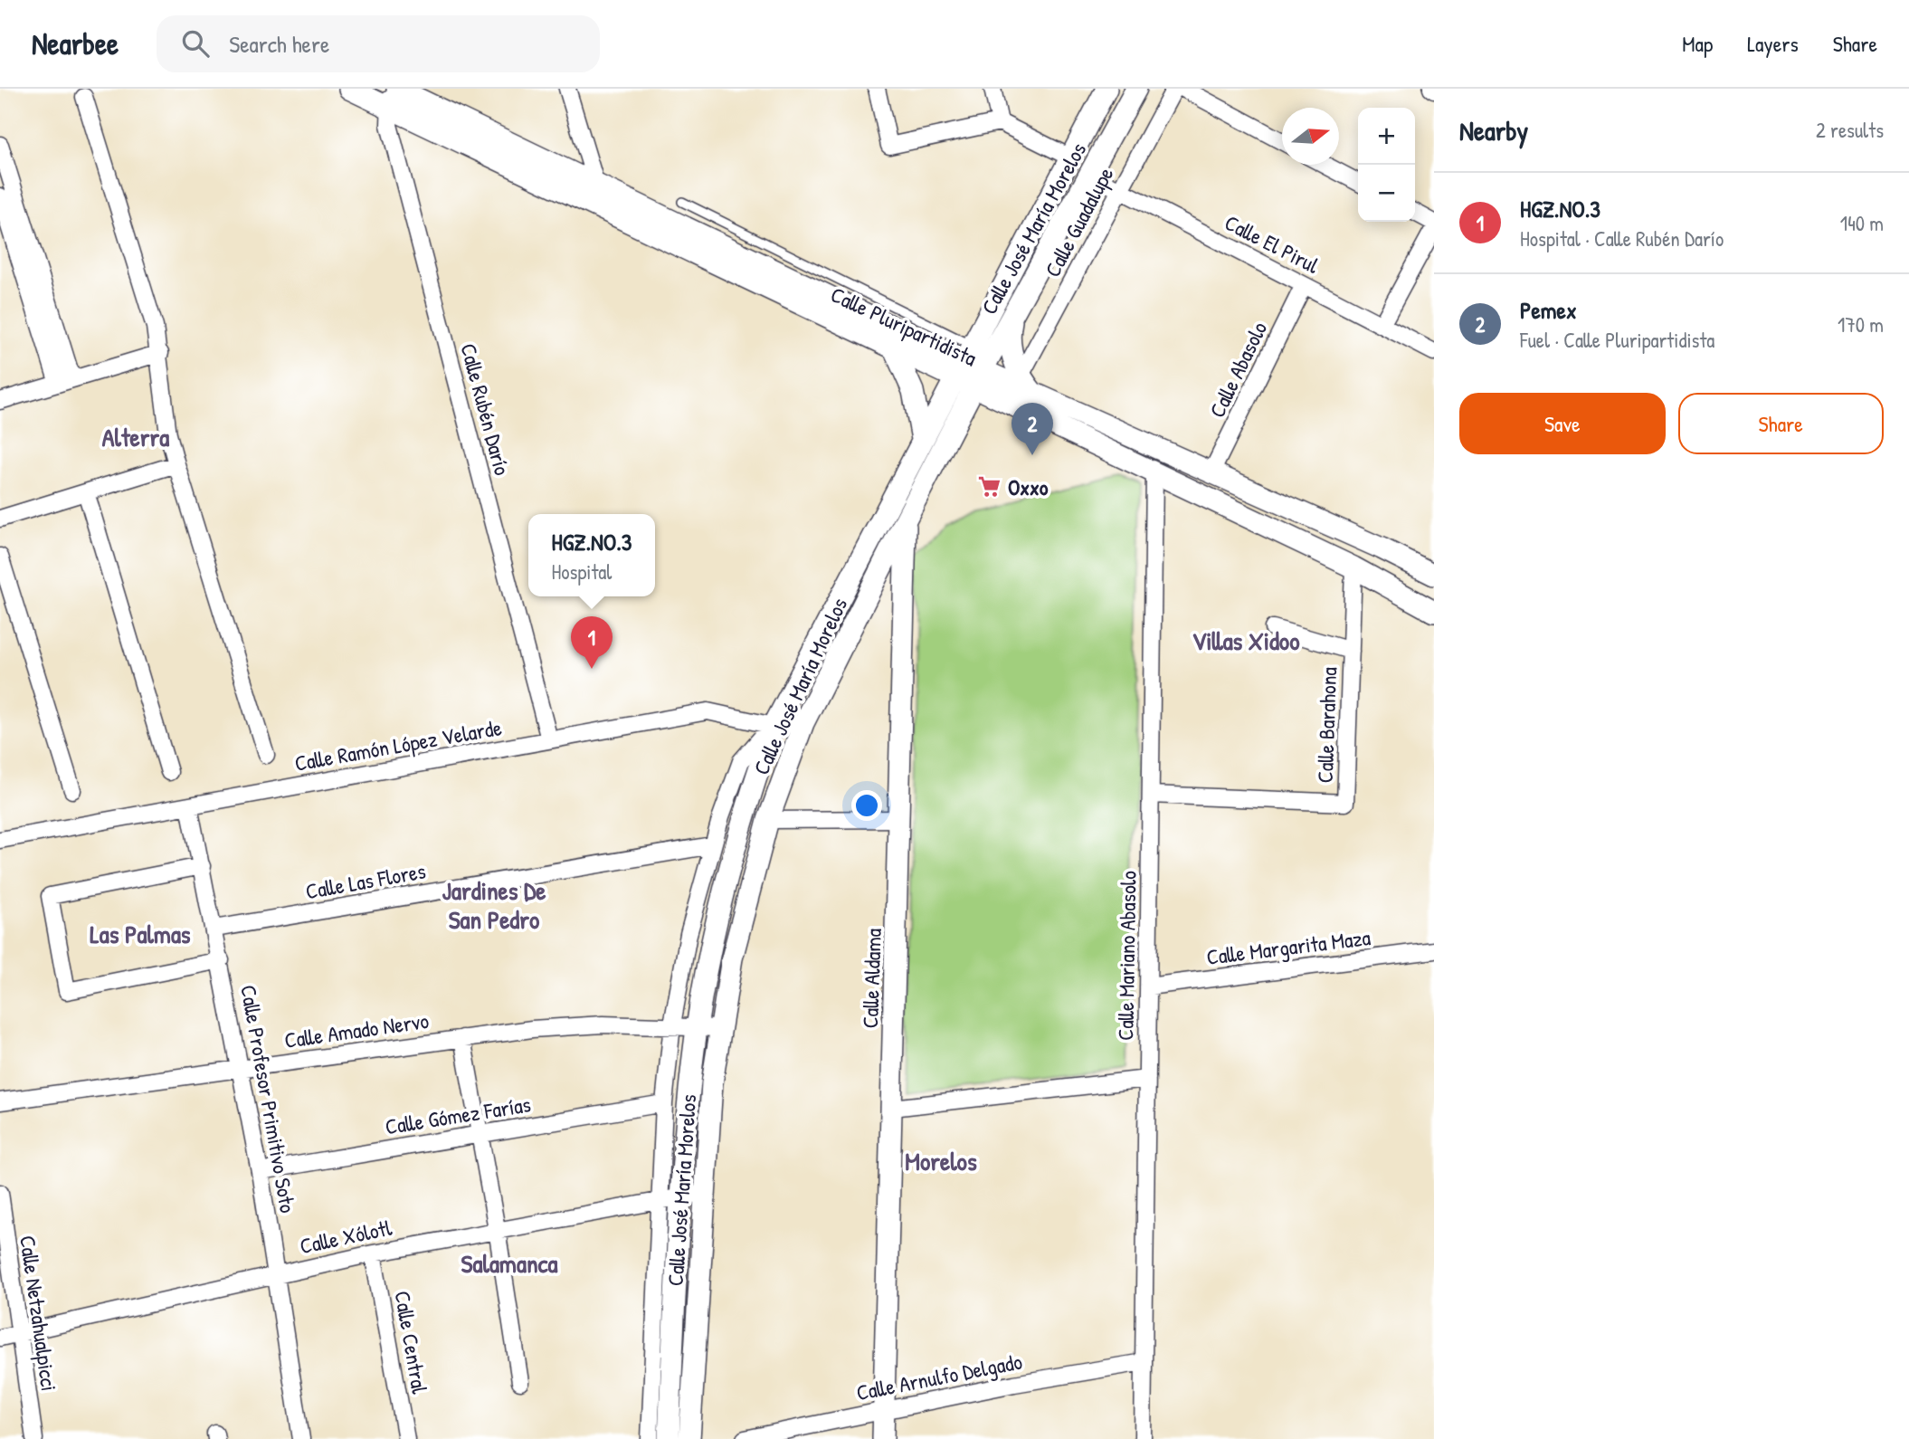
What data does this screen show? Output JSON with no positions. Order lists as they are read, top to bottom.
{
  "streets": {
    "street": [
      "Calle Guadalupe",
      "Calle José María Morelos",
      "Calle El Pirul",
      "Calle Pluripartidista",
      "Calle Abasolo",
      "Calle Rubén Darío",
      "Calle Barahona",
      "Calle Ramón López Velarde",
      "Calle Las Flores",
      "Calle Margarita Maza",
      "Calle Mariano Abasolo",
      "Calle Aldama",
      "Calle Amado Nervo",
      "Calle Profesor Primitivo Soto",
      "Calle Gómez Farías",
      "Calle Xólotl",
      "Calle Netzahualpicci",
      "Calle Central",
      "Calle Arnulfo Delgado"
    ]
  },
  "crossings": [
    ["Calle Guadalupe", "Calle El Pirul"],
    ["Calle Guadalupe", "Calle Pluripartidista"],
    ["Calle José María Morelos", "Calle El Pirul"],
    ["Calle José María Morelos", "Calle Pluripartidista"],
    ["Calle José María Morelos", "Calle Ramón López Velarde"],
    ["Calle José María Morelos", "Calle Aldama"],
    ["Calle José María Morelos", "Calle Amado Nervo"],
    ["Calle José María Morelos", "Calle Xólotl"],
    ["Calle El Pirul", "Calle Abasolo"],
    ["Calle Pluripartidista", "Calle Abasolo"],
    ["Calle Pluripartidista", "Calle Rubén Darío"],
    ["Calle Pluripartidista", "Calle Barahona"],
    ["Calle Pluripartidista", "Calle Mariano Abasolo"],
    ["Calle Rubén Darío", "Calle Ramón López Velarde"],
    ["Calle Barahona", "Calle Mariano Abasolo"],
    ["Calle Ramón López Velarde", "Calle Profesor Primitivo Soto"],
    ["Calle Las Flores", "Calle Profesor Primitivo Soto"],
    ["Calle Margarita Maza", "Calle Mariano Abasolo"],
    ["Calle Mariano Abasolo", "Calle Arnulfo Delgado"],
    ["Calle Aldama", "Calle Arnulfo Delgado"],
    ["Calle Amado Nervo", "Calle Profesor Primitivo Soto"],
    ["Calle Profesor Primitivo Soto", "Calle Gómez Farías"],
    ["Calle Profesor Primitivo Soto", "Calle Xólotl"],
    ["Calle Xólotl", "Calle Netzahualpicci"],
    ["Calle Xólotl", "Calle Central"]
  ],
  "districts": [
    "Alterra",
    "Villas Xidoo",
    "Jardines De San Pedro",
    "Las Palmas",
    "Morelos",
    "Salamanca"
  ],
  "places": {
    "supermarket": ["Oxxo"]
  },
  "north": "right",
  "page": {
    "header": "Nearbee",
    "search": "Search here",
    "nav": ["Map", "Layers", "Share"],
    "heading": ["Nearby", "2 results"],
    "map_buttons": ["+", "−"],
    "list": [
      {
        "mark": "1",
        "name": "HGZ.NO.3",
        "note": "Hospital · Calle Rubén Darío",
        "value": "140 m"
      },
      {
        "mark": "2",
        "name": "Pemex",
        "note": "Fuel · Calle Pluripartidista",
        "value": "170 m"
      }
    ],
    "buttons": ["Save", "Share"],
    "pins": ["2", "1"],
    "popup": ["HGZ.NO.3", "Hospital"]
  }
}
